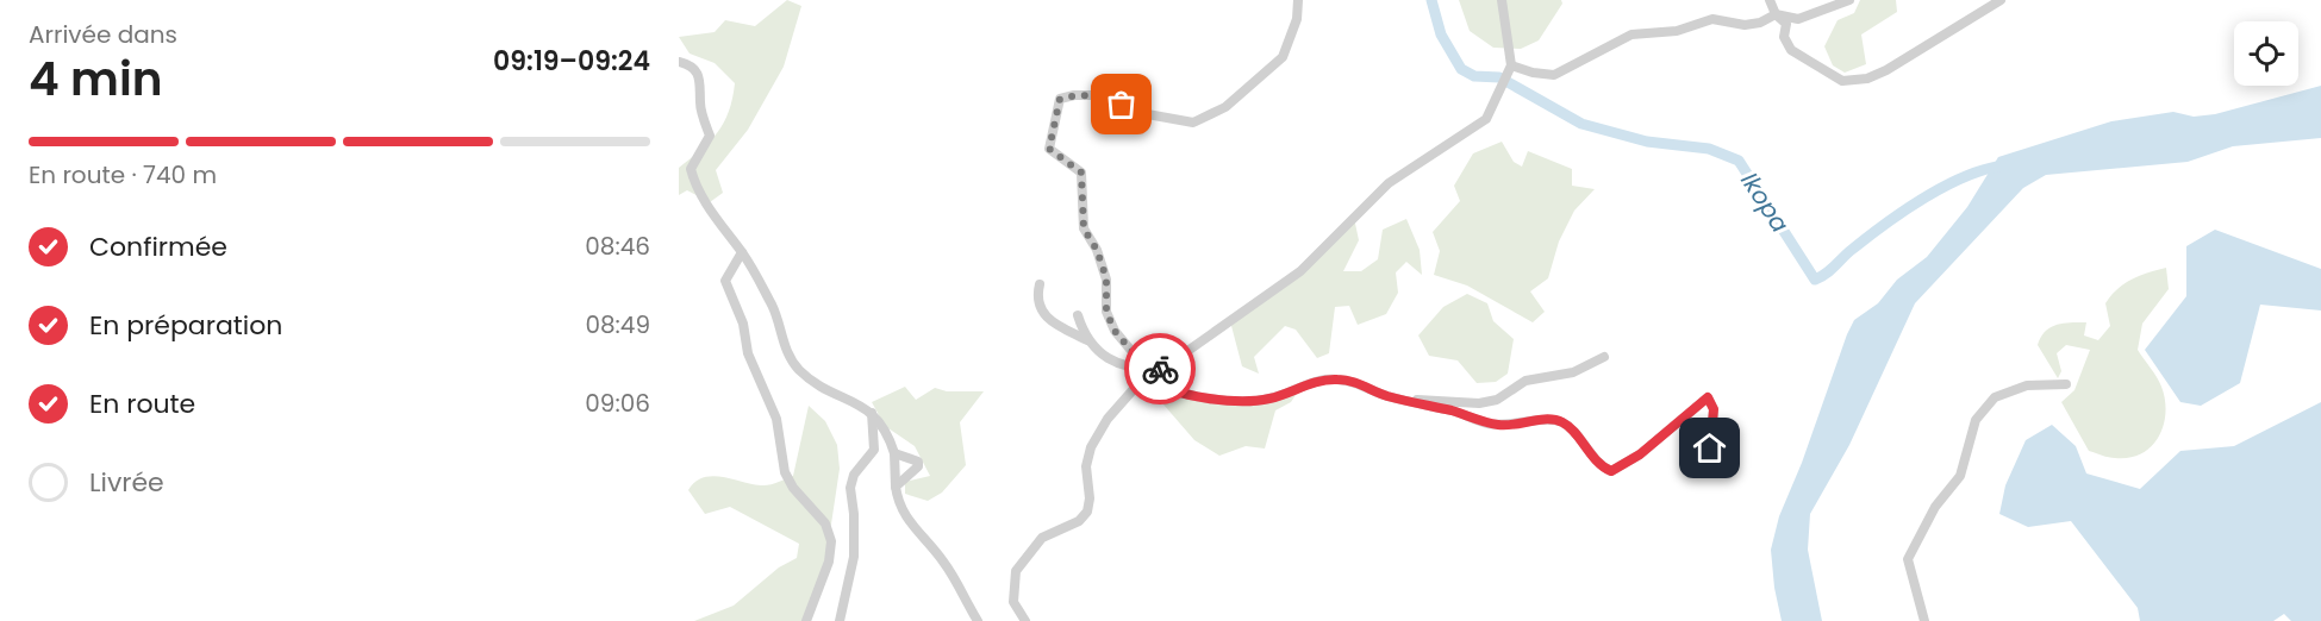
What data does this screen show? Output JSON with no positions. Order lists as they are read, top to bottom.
{
  "water": ["Ikopa"],
  "page": {
    "heading": ["4 min", "Arrivée dans", "09:19–09:24"],
    "bar": "En route · 740 m",
    "list": [
      ["Confirmée", "08:46"],
      ["En préparation", "08:49"],
      ["En route", "09:06"],
      "Livrée"
    ]
  }
}
